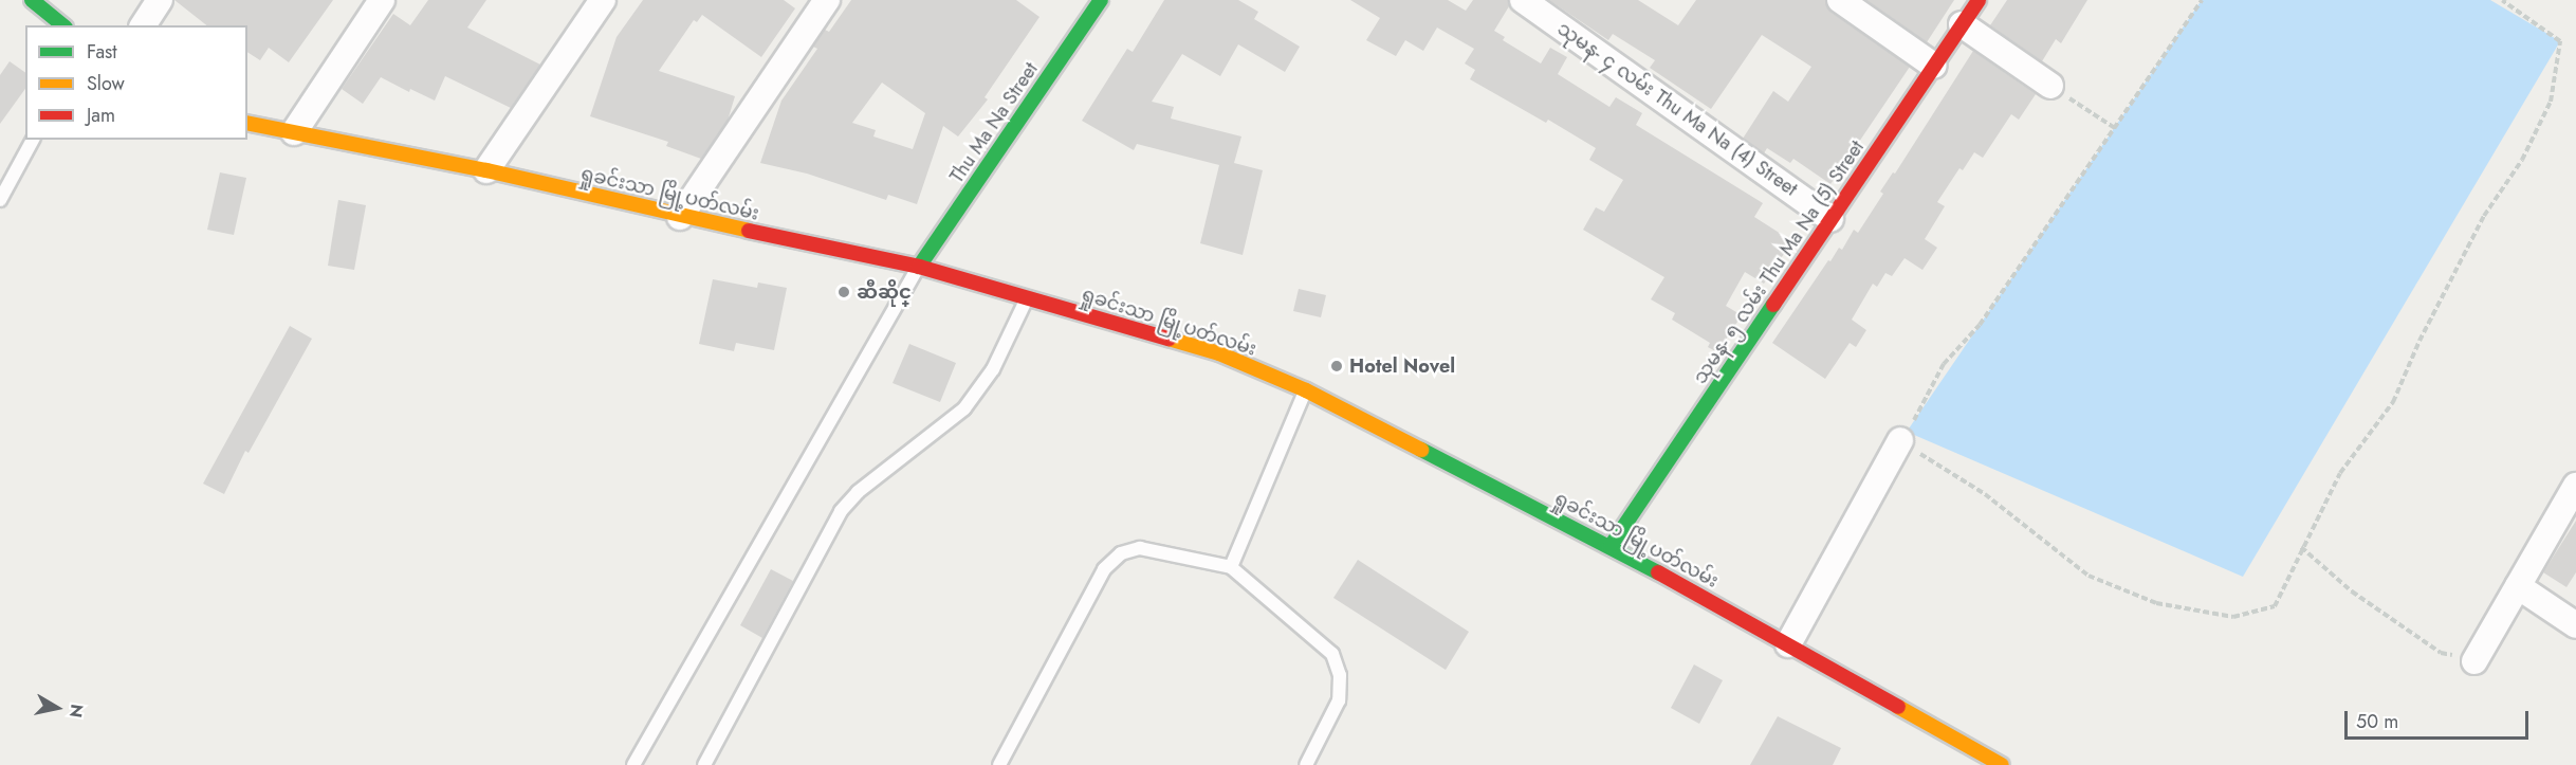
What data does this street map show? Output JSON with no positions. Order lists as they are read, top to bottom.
{
  "streets": {
    "main road": ["Thu Ma Na Street", "ရှုခင်းသာ မြို့ပတ်လမ်း", "သုမန- ၅ လမ်း Thu Ma Na (5) Street"],
    "street": ["သုမန- ၄ လမ်း Thu Ma Na (4) Street"]
  },
  "crossings": [
    ["သုမန- ၄ လမ်း Thu Ma Na (4) Street", "သုမန- ၅ လမ်း Thu Ma Na (5) Street"],
    ["Thu Ma Na Street", "ရှုခင်းသာ မြို့ပတ်လမ်း"],
    ["ရှုခင်းသာ မြို့ပတ်လမ်း", "သုမန- ၅ လမ်း Thu Ma Na (5) Street"]
  ],
  "places": ["ဆီဆိုင္", "Hotel Novel"],
  "legend": ["Fast", "Slow", "Jam"],
  "scale_bar": "50 m",
  "north": "right"
}
